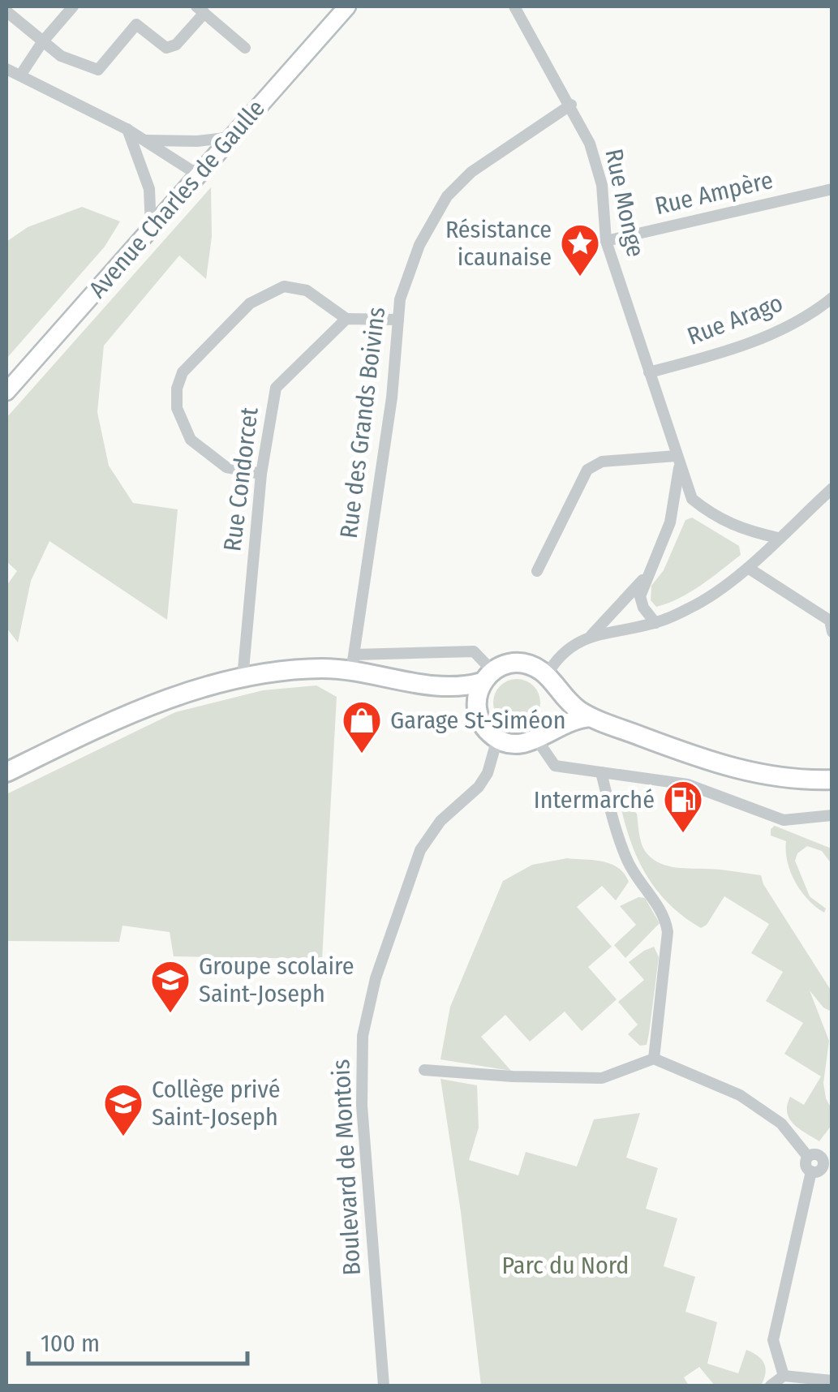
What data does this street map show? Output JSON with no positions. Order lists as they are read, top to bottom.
{
  "streets": {
    "main road": ["Avenue Charles de Gaulle"],
    "street": [
      "Rue Ampère",
      "Rue Monge",
      "Rue Arago",
      "Rue des Grands Boivins",
      "Rue Condorcet",
      "Boulevard de Montois"
    ]
  },
  "crossings": [
    ["Rue Ampère", "Rue Monge"],
    ["Rue Monge", "Rue Arago"],
    ["Rue Monge", "Rue des Grands Boivins"],
    ["Rue Monge", "Boulevard de Montois"]
  ],
  "parks": ["Parc du Nord"],
  "places": {
    "place": ["Résistance icaunaise"],
    "shop": ["Garage St-Siméon"],
    "fuel station": ["Intermarché"],
    "school or university": ["Groupe scolaire Saint-Joseph", "Collège privé Saint-Joseph"]
  },
  "scale_bar": "100 m"
}
